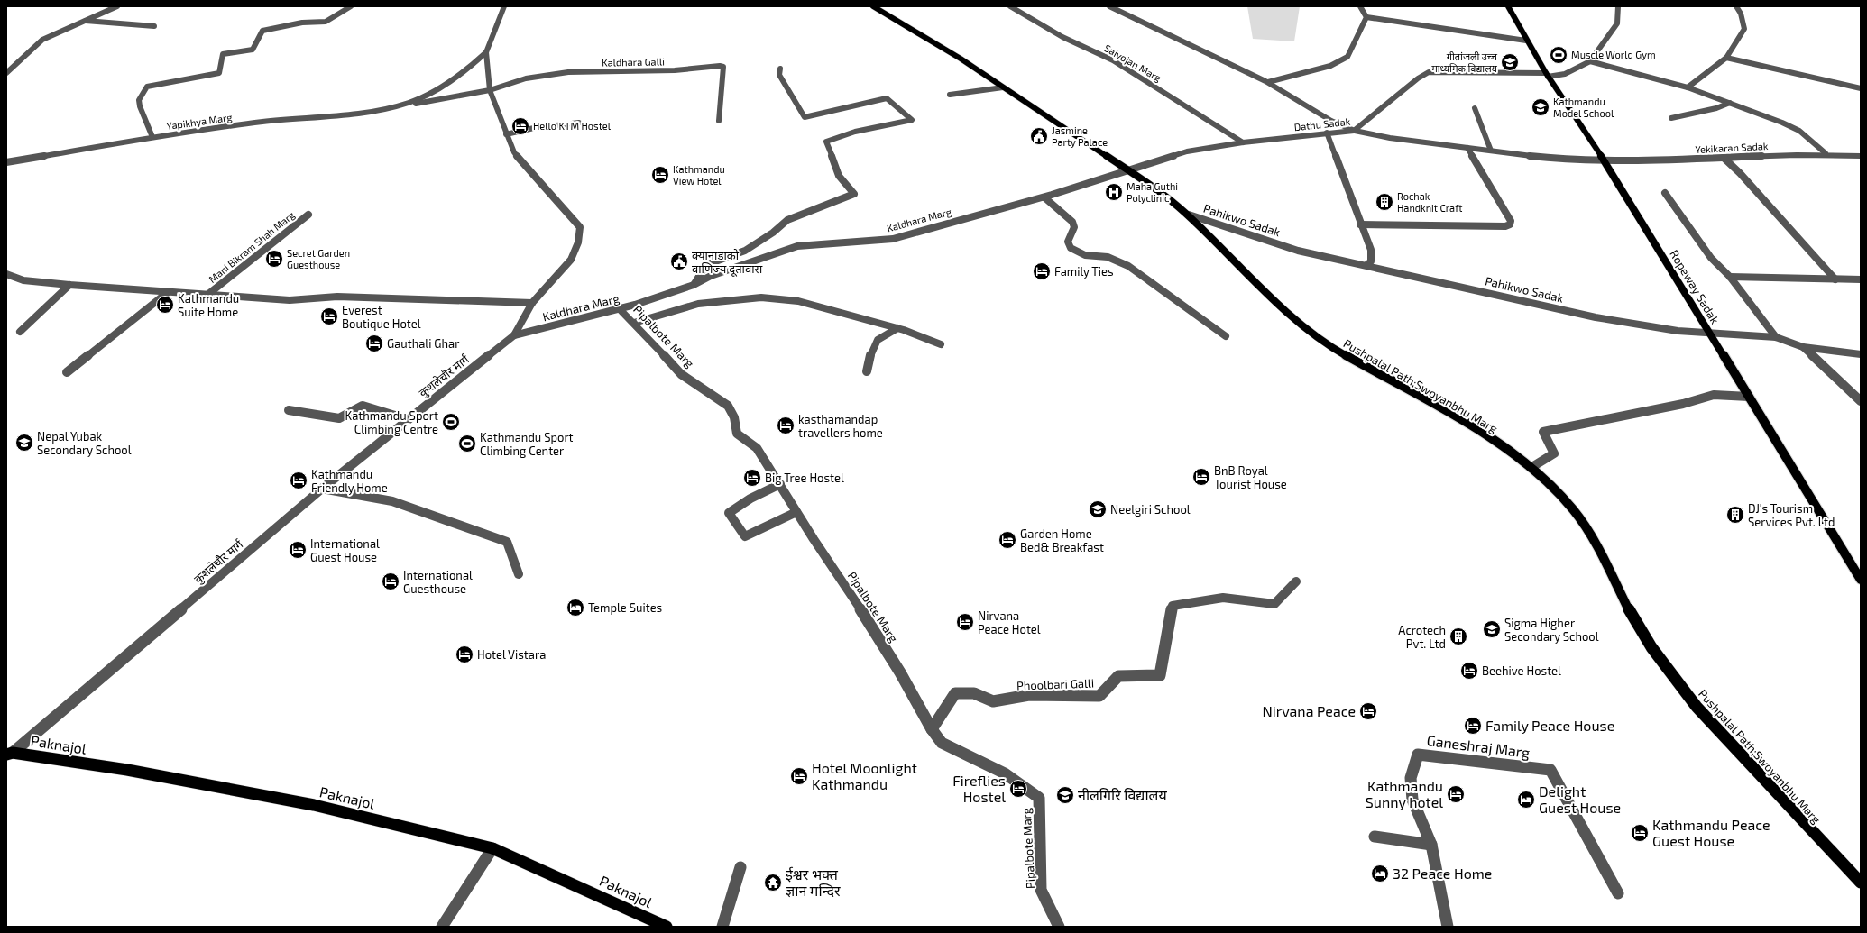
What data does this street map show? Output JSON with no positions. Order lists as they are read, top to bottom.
{
  "streets": {
    "main road": ["Ropeway Sadak", "Pushpalal Path;Swoyanbhu Marg", "Paknajol"],
    "street": [
      "Kaldhara Galli",
      "Saiyojan Marg",
      "Yapikhya Marg",
      "Dathu Sadak",
      "Yekikaran Sadak",
      "Kaldhara Marg",
      "Pahikwo Sadak",
      "Mani Bikram Shah Marg",
      "Pipalbote Marg",
      "कुशलेचौर मार्ग",
      "Phoolbari Galli",
      "Ganeshraj Marg"
    ]
  },
  "crossings": [
    ["Kaldhara Galli", "Yapikhya Marg"],
    ["Kaldhara Galli", "कुशलेचौर मार्ग"],
    ["Saiyojan Marg", "Dathu Sadak"],
    ["Yapikhya Marg", "कुशलेचौर मार्ग"],
    ["Dathu Sadak", "Yekikaran Sadak"],
    ["Dathu Sadak", "Kaldhara Marg"],
    ["Dathu Sadak", "Ropeway Sadak"],
    ["Dathu Sadak", "Pushpalal Path;Swoyanbhu Marg"],
    ["Yekikaran Sadak", "Ropeway Sadak"],
    ["Kaldhara Marg", "Pipalbote Marg"],
    ["Kaldhara Marg", "कुशलेचौर मार्ग"],
    ["Kaldhara Marg", "Pushpalal Path;Swoyanbhu Marg"],
    ["Pahikwo Sadak", "Ropeway Sadak"],
    ["Pahikwo Sadak", "Pushpalal Path;Swoyanbhu Marg"],
    ["Pipalbote Marg", "Phoolbari Galli"],
    ["कुशलेचौर मार्ग", "Paknajol"]
  ],
  "places": {
    "sports": ["Muscle World Gym", "Kathmandu Sport Climbing Centre", "Kathmandu Sport Climbing Center"],
    "school or university": [
      "गीतांजली उच्च माध्यमिक विद्यालय",
      "Kathmandu Model School",
      "Nepal Yubak Secondary School",
      "Neelgiri School",
      "Sigma Higher Secondary School",
      "नीलगिरि विद्यालय"
    ],
    "hotel": [
      "Hello KTM Hostel",
      "Kathmandu View Hotel",
      "Secret Garden Guesthouse",
      "Family Ties",
      "Kathmandu Suite Home",
      "Everest Boutique Hotel",
      "Gauthali Ghar",
      "kasthamandap travellers home",
      "BnB Royal Tourist House",
      "Big Tree Hostel",
      "Kathmandu Friendly Home",
      "Garden Home Bed& Breakfast",
      "International Guest House",
      "International Guesthouse",
      "Temple Suites",
      "Nirvana Peace Hotel",
      "Hotel Vistara",
      "Beehive Hostel",
      "Nirvana Peace",
      "Family Peace House",
      "Hotel Moonlight Kathmandu",
      "Fireflies Hostel",
      "Kathmandu Sunny hotel",
      "Delight Guest House",
      "Kathmandu Peace Guest House",
      "32 Peace Home"
    ],
    "public building": ["Jasmine Party Palace", "क्यानाडाको वाणिज्य दूतावास"],
    "hospital": ["Maha Guthi Polyclinic"],
    "building": ["Rochak Handknit Craft", "DJ's Tourism Services Pvt. Ltd", "Acrotech Pvt. Ltd"],
    "temple": ["ईश्वर भक्त ज्ञान मन्दिर"]
  }
}
